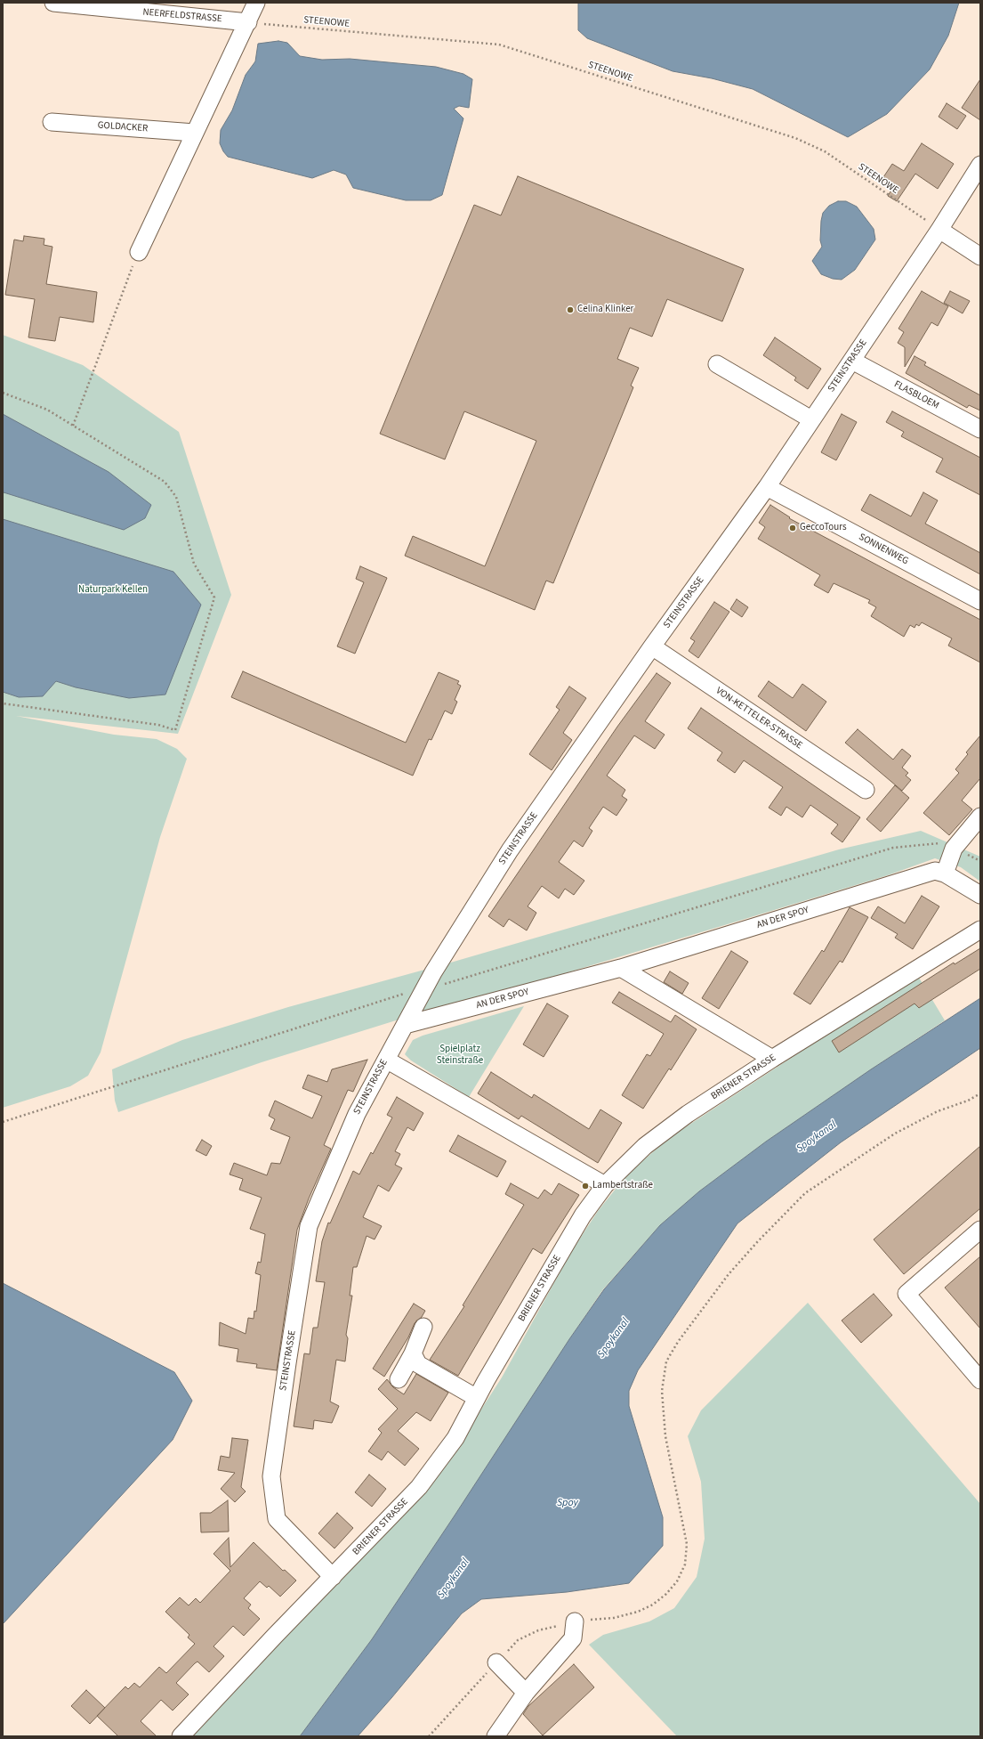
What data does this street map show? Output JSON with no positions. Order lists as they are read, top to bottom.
{
  "streets": {
    "street": [
      "NEERFELDSTRASSE",
      "GOLDACKER",
      "STEINSTRASSE",
      "FLASBLOEM",
      "SONNENWEG",
      "VON-KETTELER-STRASSE",
      "AN DER SPOY",
      "BRIENER STRASSE"
    ],
    "path": ["STEENOWE"]
  },
  "crossings": [
    ["NEERFELDSTRASSE", "STEENOWE"],
    ["STEENOWE", "STEINSTRASSE"],
    ["STEINSTRASSE", "FLASBLOEM"],
    ["STEINSTRASSE", "SONNENWEG"],
    ["STEINSTRASSE", "VON-KETTELER-STRASSE"],
    ["STEINSTRASSE", "AN DER SPOY"],
    ["STEINSTRASSE", "BRIENER STRASSE"]
  ],
  "water": ["Spoykanal", "Spoy"],
  "parks": ["Naturpark Kellen", "Spielplatz Steinstraße"],
  "places": ["Celina Klinker", "GeccoTours", "Lambertstraße"]
}
